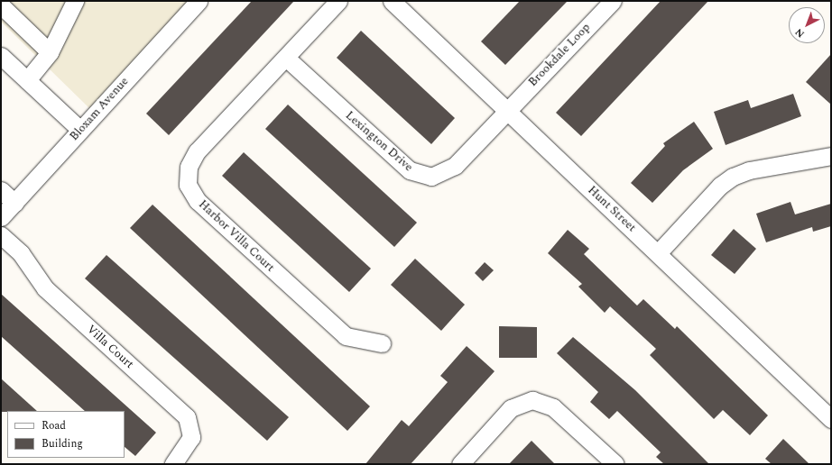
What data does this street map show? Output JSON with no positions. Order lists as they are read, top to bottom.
{
  "streets": {
    "street": [
      "Brookdale Loop",
      "Bloxam Avenue",
      "Lexington Drive",
      "Hunt Street",
      "Harbor Villa Court",
      "Villa Court"
    ]
  },
  "crossings": [
    ["Brookdale Loop", "Lexington Drive"],
    ["Brookdale Loop", "Hunt Street"],
    ["Lexington Drive", "Hunt Street"],
    ["Lexington Drive", "Harbor Villa Court"]
  ],
  "legend": ["Road", "Building"],
  "north": "bottom left"
}
